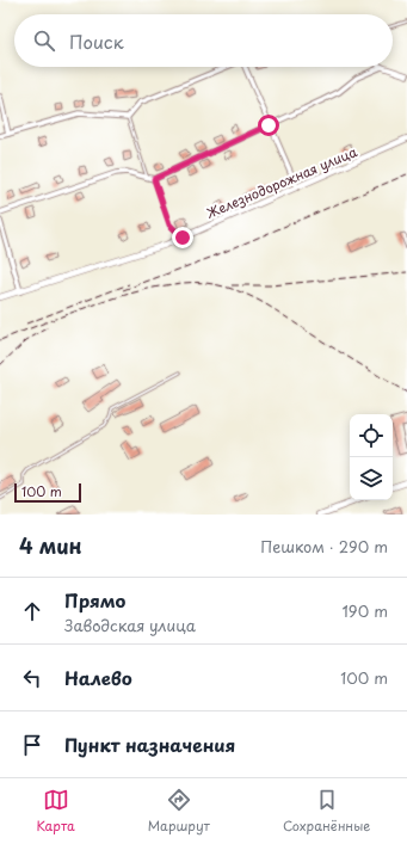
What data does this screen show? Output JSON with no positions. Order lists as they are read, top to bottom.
{
  "streets": {
    "street": ["Железнодорожная улица"]
  },
  "scale_bar": "100 m",
  "page": {
    "search": "Поиск",
    "scale": "100 m",
    "heading": ["4 мин", "Пешком · 290 m"],
    "list": [
      ["Прямо", "Заводская улица", "190 m"],
      ["Налево", "100 m"],
      "Пункт назначения"
    ],
    "nav": ["Карта", "Маршрут", "Сохранённые"]
  }
}
